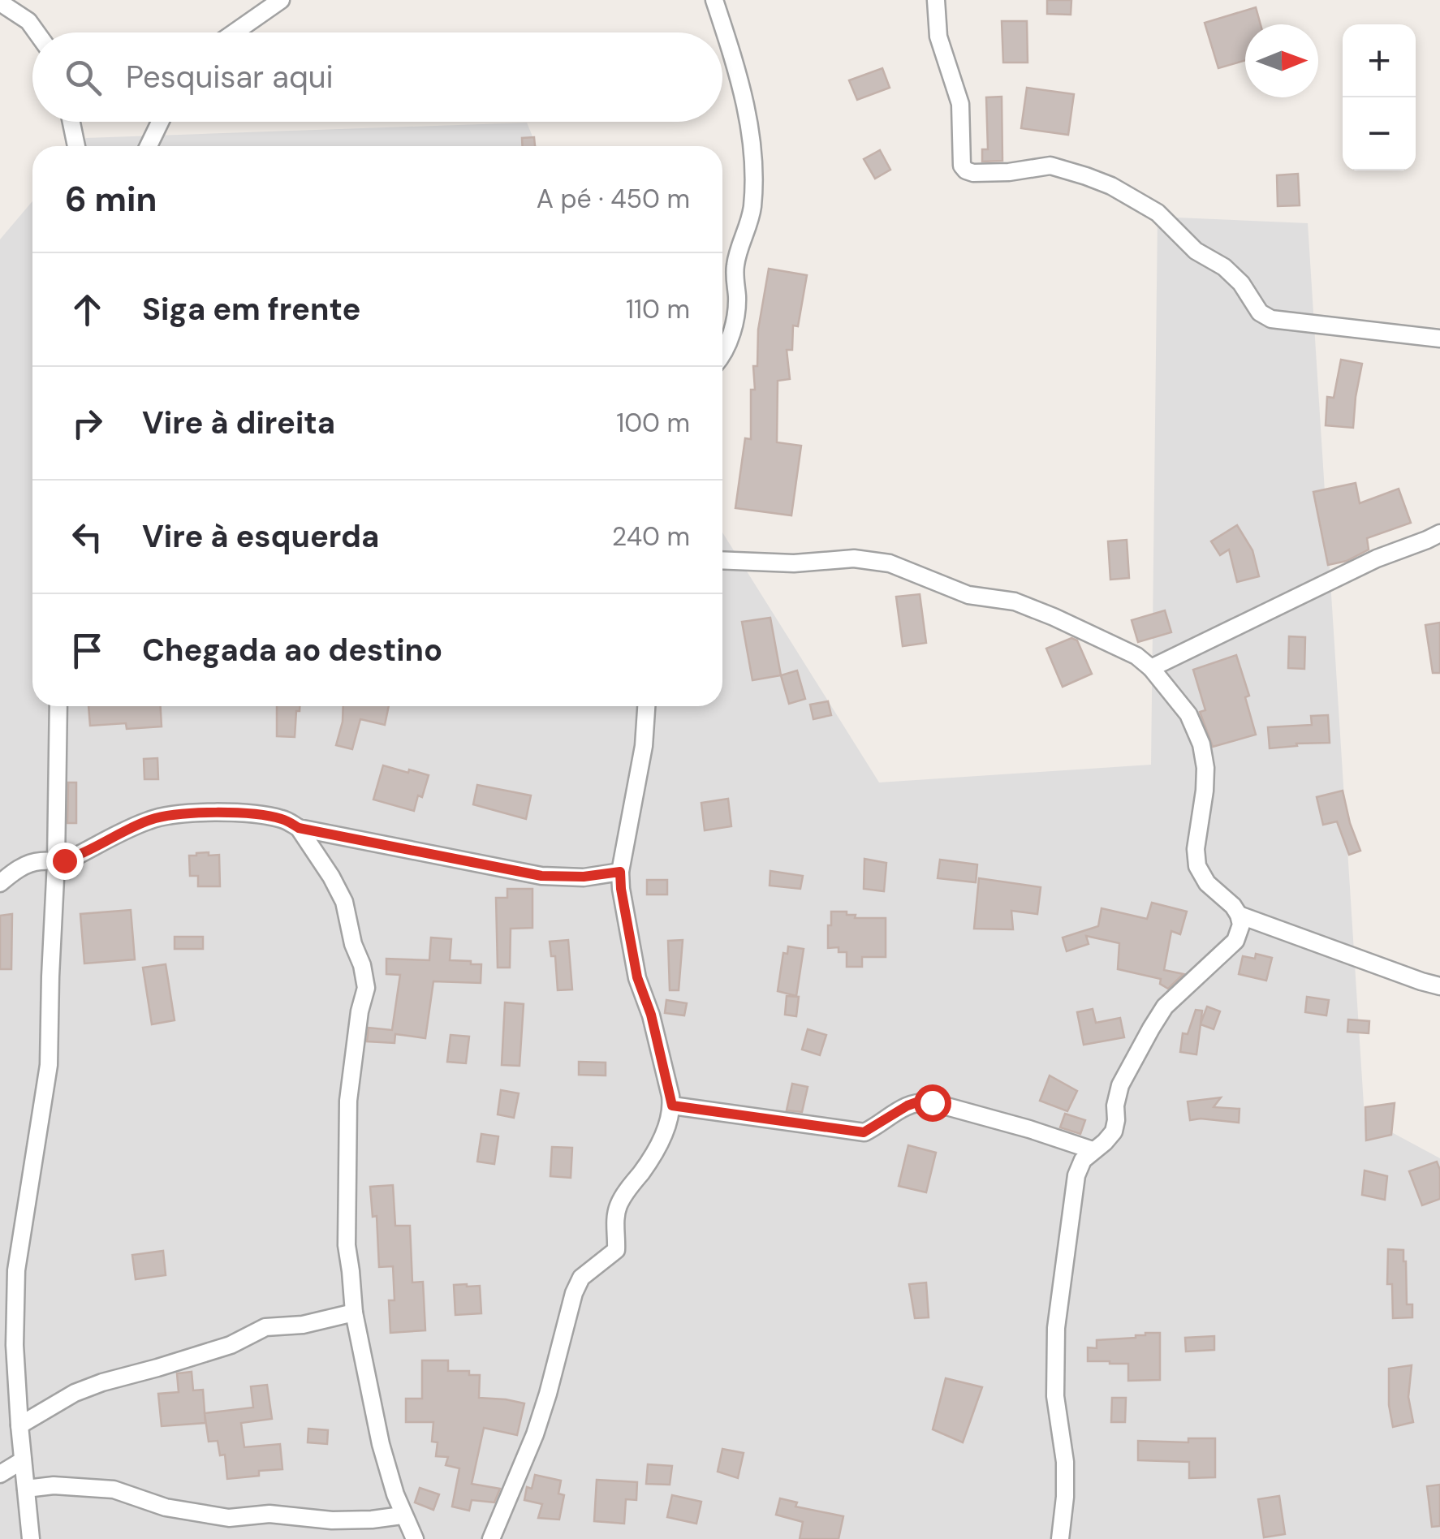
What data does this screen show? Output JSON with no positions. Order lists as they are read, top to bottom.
{
  "north": "right",
  "page": {
    "map_buttons": ["+", "−"],
    "search": "Pesquisar aqui",
    "heading": ["6 min", "A pé · 450 m"],
    "list": [
      ["Siga em frente", "110 m"],
      ["Vire à direita", "100 m"],
      ["Vire à esquerda", "240 m"],
      "Chegada ao destino"
    ]
  }
}
